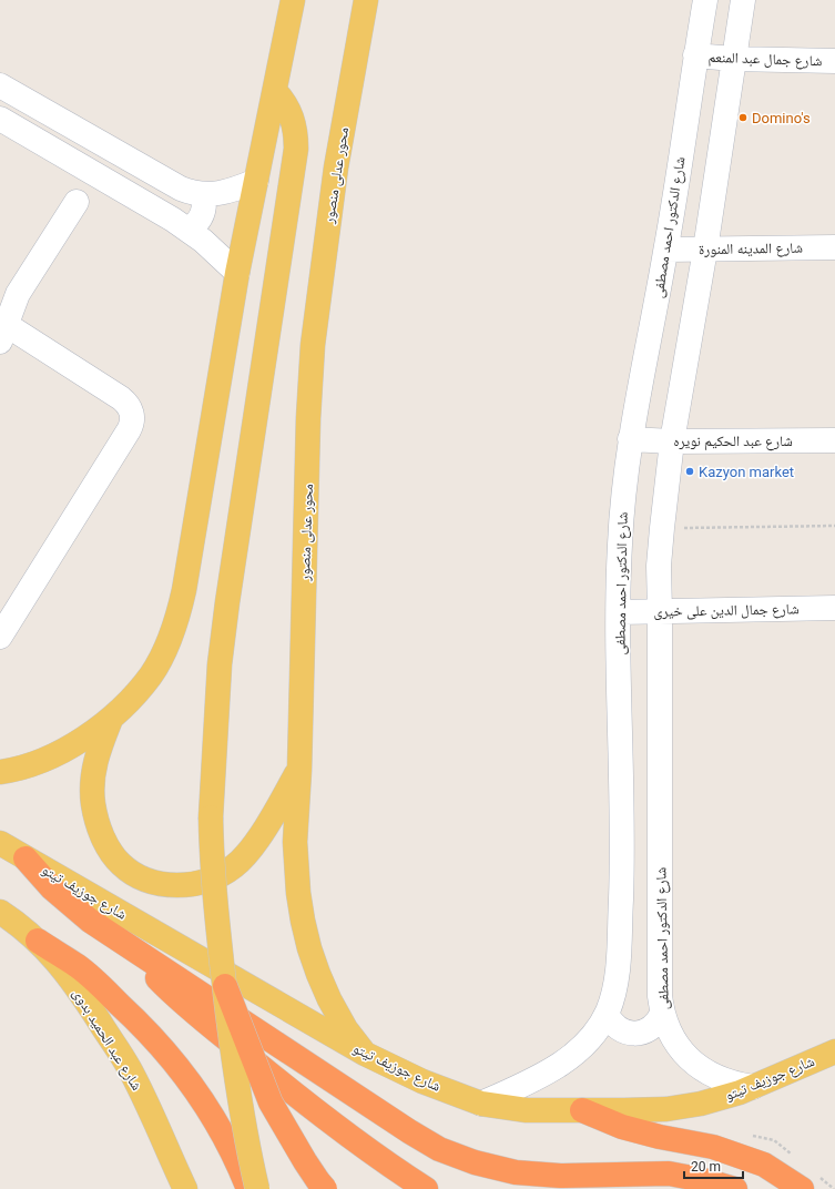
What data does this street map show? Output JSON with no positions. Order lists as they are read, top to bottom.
{
  "streets": {
    "main road": ["محور عدلى منصور", "شارع جوزيف تيتو", "شارع عبد الحميد بدوى"],
    "street": [
      "شارع جمال عبد المنعم",
      "شارع الدكتور احمد مصطفى",
      "شارع المدينه المنورة",
      "شارع عبد الحكيم نويره",
      "شارع جمال الدين على خيرى"
    ]
  },
  "crossings": [
    ["شارع جمال عبد المنعم", "شارع الدكتور احمد مصطفى"],
    ["محور عدلى منصور", "شارع جوزيف تيتو"],
    ["شارع الدكتور احمد مصطفى", "شارع المدينه المنورة"],
    ["شارع الدكتور احمد مصطفى", "شارع عبد الحكيم نويره"],
    ["شارع الدكتور احمد مصطفى", "شارع جمال الدين على خيرى"],
    ["شارع الدكتور احمد مصطفى", "شارع جوزيف تيتو"]
  ],
  "places": ["Domino's", "Kazyon market"],
  "scale_bar": "20 m"
}
